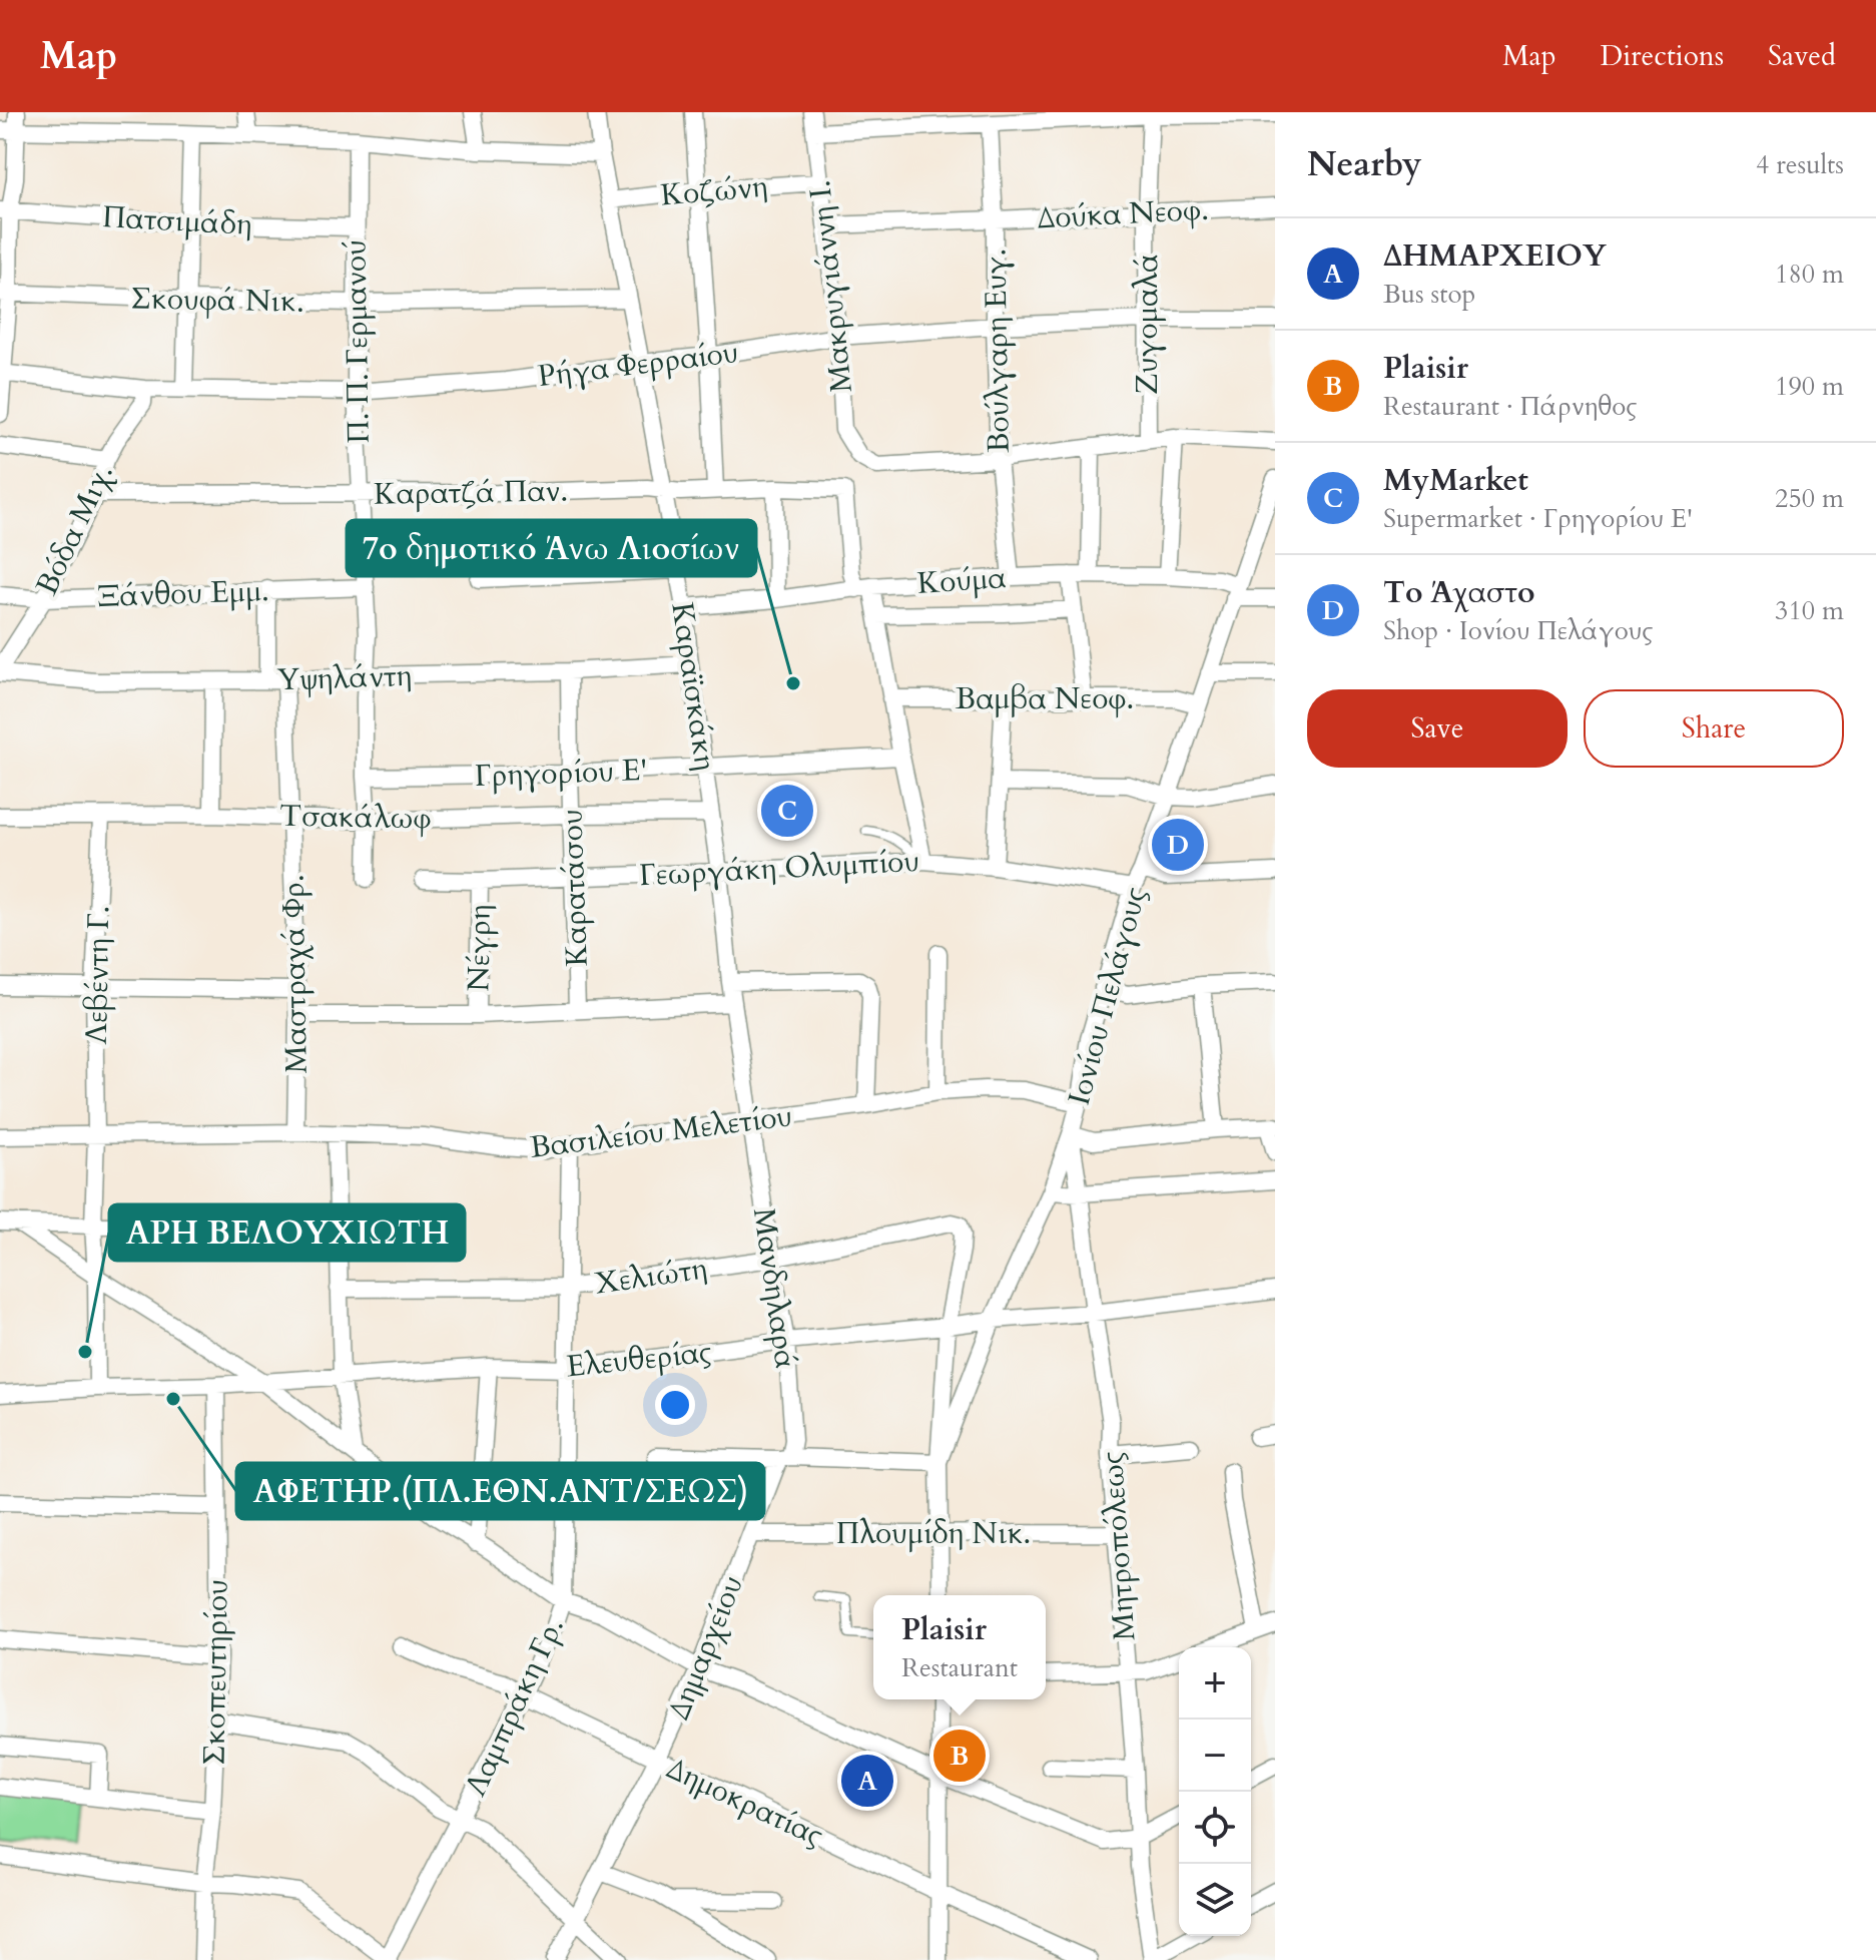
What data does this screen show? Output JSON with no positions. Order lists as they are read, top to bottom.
{
  "streets": {
    "street": [
      "Κοζώνη",
      "Δούκα Νεοφ.",
      "Πατσιμάδη",
      "Μακρυγιάννη Ι.",
      "Σκουφά Νικ.",
      "Ζυγομαλά",
      "Π. Π. Γερμανού",
      "Βούλγαρη Ευγ.",
      "Ρήγα Φερραίου",
      "Καρατζά Παν.",
      "Βόδα Μιχ.",
      "Κούμα",
      "Ξάνθου Εμμ.",
      "Υψηλάντη",
      "Καραϊσκάκη",
      "Βαμβα Νεοφ.",
      "Γρηγορίου Ε'",
      "Τσακάλωφ",
      "Γεωργάκη Ολυμπίου",
      "Καρατάσου",
      "Νέγρη",
      "Μαστραχά Φρ.",
      "Λεβέντη Γ.",
      "Ιονίου Πελάγους",
      "Βασιλείου Μελετίου",
      "Χελιώτη",
      "Μανδηλαρά",
      "Ελευθερίας",
      "Πλουμίδη Νικ.",
      "Μητροπόλεως",
      "Δημαρχείου",
      "Σκοπευτηρίου",
      "Λαμπράκη Γρ.",
      "Δημοκρατίας"
    ]
  },
  "crossings": [
    ["Κοζώνη", "Μακρυγιάννη Ι."],
    ["Κοζώνη", "Καραϊσκάκη"],
    ["Δούκα Νεοφ.", "Μακρυγιάννη Ι."],
    ["Δούκα Νεοφ.", "Ζυγομαλά"],
    ["Δούκα Νεοφ.", "Βούλγαρη Ευγ."],
    ["Πατσιμάδη", "Π. Π. Γερμανού"],
    ["Μακρυγιάννη Ι.", "Βούλγαρη Ευγ."],
    ["Μακρυγιάννη Ι.", "Ρήγα Φερραίου"],
    ["Σκουφά Νικ.", "Π. Π. Γερμανού"],
    ["Σκουφά Νικ.", "Καραϊσκάκη"],
    ["Ζυγομαλά", "Ρήγα Φερραίου"],
    ["Π. Π. Γερμανού", "Ρήγα Φερραίου"],
    ["Π. Π. Γερμανού", "Καρατζά Παν."],
    ["Π. Π. Γερμανού", "Ξάνθου Εμμ."],
    ["Π. Π. Γερμανού", "Υψηλάντη"],
    ["Π. Π. Γερμανού", "Γρηγορίου Ε'"],
    ["Π. Π. Γερμανού", "Τσακάλωφ"],
    ["Βούλγαρη Ευγ.", "Ρήγα Φερραίου"],
    ["Βούλγαρη Ευγ.", "Κούμα"],
    ["Ρήγα Φερραίου", "Βόδα Μιχ."],
    ["Ρήγα Φερραίου", "Καραϊσκάκη"],
    ["Καρατζά Παν.", "Βόδα Μιχ."],
    ["Καρατζά Παν.", "Κούμα"],
    ["Καρατζά Παν.", "Καραϊσκάκη"],
    ["Βόδα Μιχ.", "Ξάνθου Εμμ."],
    ["Βόδα Μιχ.", "Υψηλάντη"],
    ["Κούμα", "Καραϊσκάκη"],
    ["Κούμα", "Ιονίου Πελάγους"],
    ["Υψηλάντη", "Καραϊσκάκη"],
    ["Υψηλάντη", "Καρατάσου"],
    ["Υψηλάντη", "Μαστραχά Φρ."],
    ["Καραϊσκάκη", "Γρηγορίου Ε'"],
    ["Καραϊσκάκη", "Τσακάλωφ"],
    ["Καραϊσκάκη", "Γεωργάκη Ολυμπίου"],
    ["Καραϊσκάκη", "Βασιλείου Μελετίου"],
    ["Καραϊσκάκη", "Μανδηλαρά"],
    ["Βαμβα Νεοφ.", "Ιονίου Πελάγους"],
    ["Γρηγορίου Ε'", "Καρατάσου"],
    ["Τσακάλωφ", "Καρατάσου"],
    ["Τσακάλωφ", "Μαστραχά Φρ."],
    ["Τσακάλωφ", "Λεβέντη Γ."],
    ["Γεωργάκη Ολυμπίου", "Καρατάσου"],
    ["Γεωργάκη Ολυμπίου", "Νέγρη"],
    ["Γεωργάκη Ολυμπίου", "Ιονίου Πελάγους"],
    ["Μαστραχά Φρ.", "Βασιλείου Μελετίου"],
    ["Λεβέντη Γ.", "Βασιλείου Μελετίου"],
    ["Λεβέντη Γ.", "Ελευθερίας"],
    ["Ιονίου Πελάγους", "Βασιλείου Μελετίου"],
    ["Ιονίου Πελάγους", "Ελευθερίας"],
    ["Ιονίου Πελάγους", "Μητροπόλεως"],
    ["Βασιλείου Μελετίου", "Μανδηλαρά"],
    ["Βασιλείου Μελετίου", "Λαμπράκη Γρ."],
    ["Χελιώτη", "Μανδηλαρά"],
    ["Χελιώτη", "Ελευθερίας"],
    ["Χελιώτη", "Λαμπράκη Γρ."],
    ["Μανδηλαρά", "Ελευθερίας"],
    ["Μανδηλαρά", "Δημαρχείου"],
    ["Ελευθερίας", "Μητροπόλεως"],
    ["Ελευθερίας", "Σκοπευτηρίου"],
    ["Ελευθερίας", "Λαμπράκη Γρ."],
    ["Πλουμίδη Νικ.", "Μητροπόλεως"],
    ["Πλουμίδη Νικ.", "Δημαρχείου"],
    ["Δημαρχείου", "Δημοκρατίας"],
    ["Λαμπράκη Γρ.", "Δημοκρατίας"]
  ],
  "places": ["7ο δημοτικό Άνω Λιοσίων", "ΑΡΗ ΒΕΛΟΥΧΙΩΤΗ", "ΑΦΕΤΗΡ.(ΠΛ.ΕΘΝ.ΑΝΤ/ΣΕΩΣ)"],
  "page": {
    "header": "Map",
    "nav": ["Map", "Directions", "Saved"],
    "heading": ["Nearby", "4 results"],
    "list": [
      {
        "mark": "A",
        "name": "ΔΗΜΑΡΧΕΙΟΥ",
        "note": "Bus stop",
        "value": "180 m"
      },
      {
        "mark": "B",
        "name": "Plaisir",
        "note": "Restaurant · Πάρνηθος",
        "value": "190 m"
      },
      {
        "mark": "C",
        "name": "MyMarket",
        "note": "Supermarket · Γρηγορίου Ε'",
        "value": "250 m"
      },
      {
        "mark": "D",
        "name": "Το Άχαστο",
        "note": "Shop · Ιονίου Πελάγους",
        "value": "310 m"
      }
    ],
    "buttons": ["Save", "Share"],
    "pins": [
      "C",
      "D",
      "B",
      "A"
    ],
    "popup": ["Plaisir", "Restaurant"],
    "map_buttons": ["+", "−"]
  }
}
